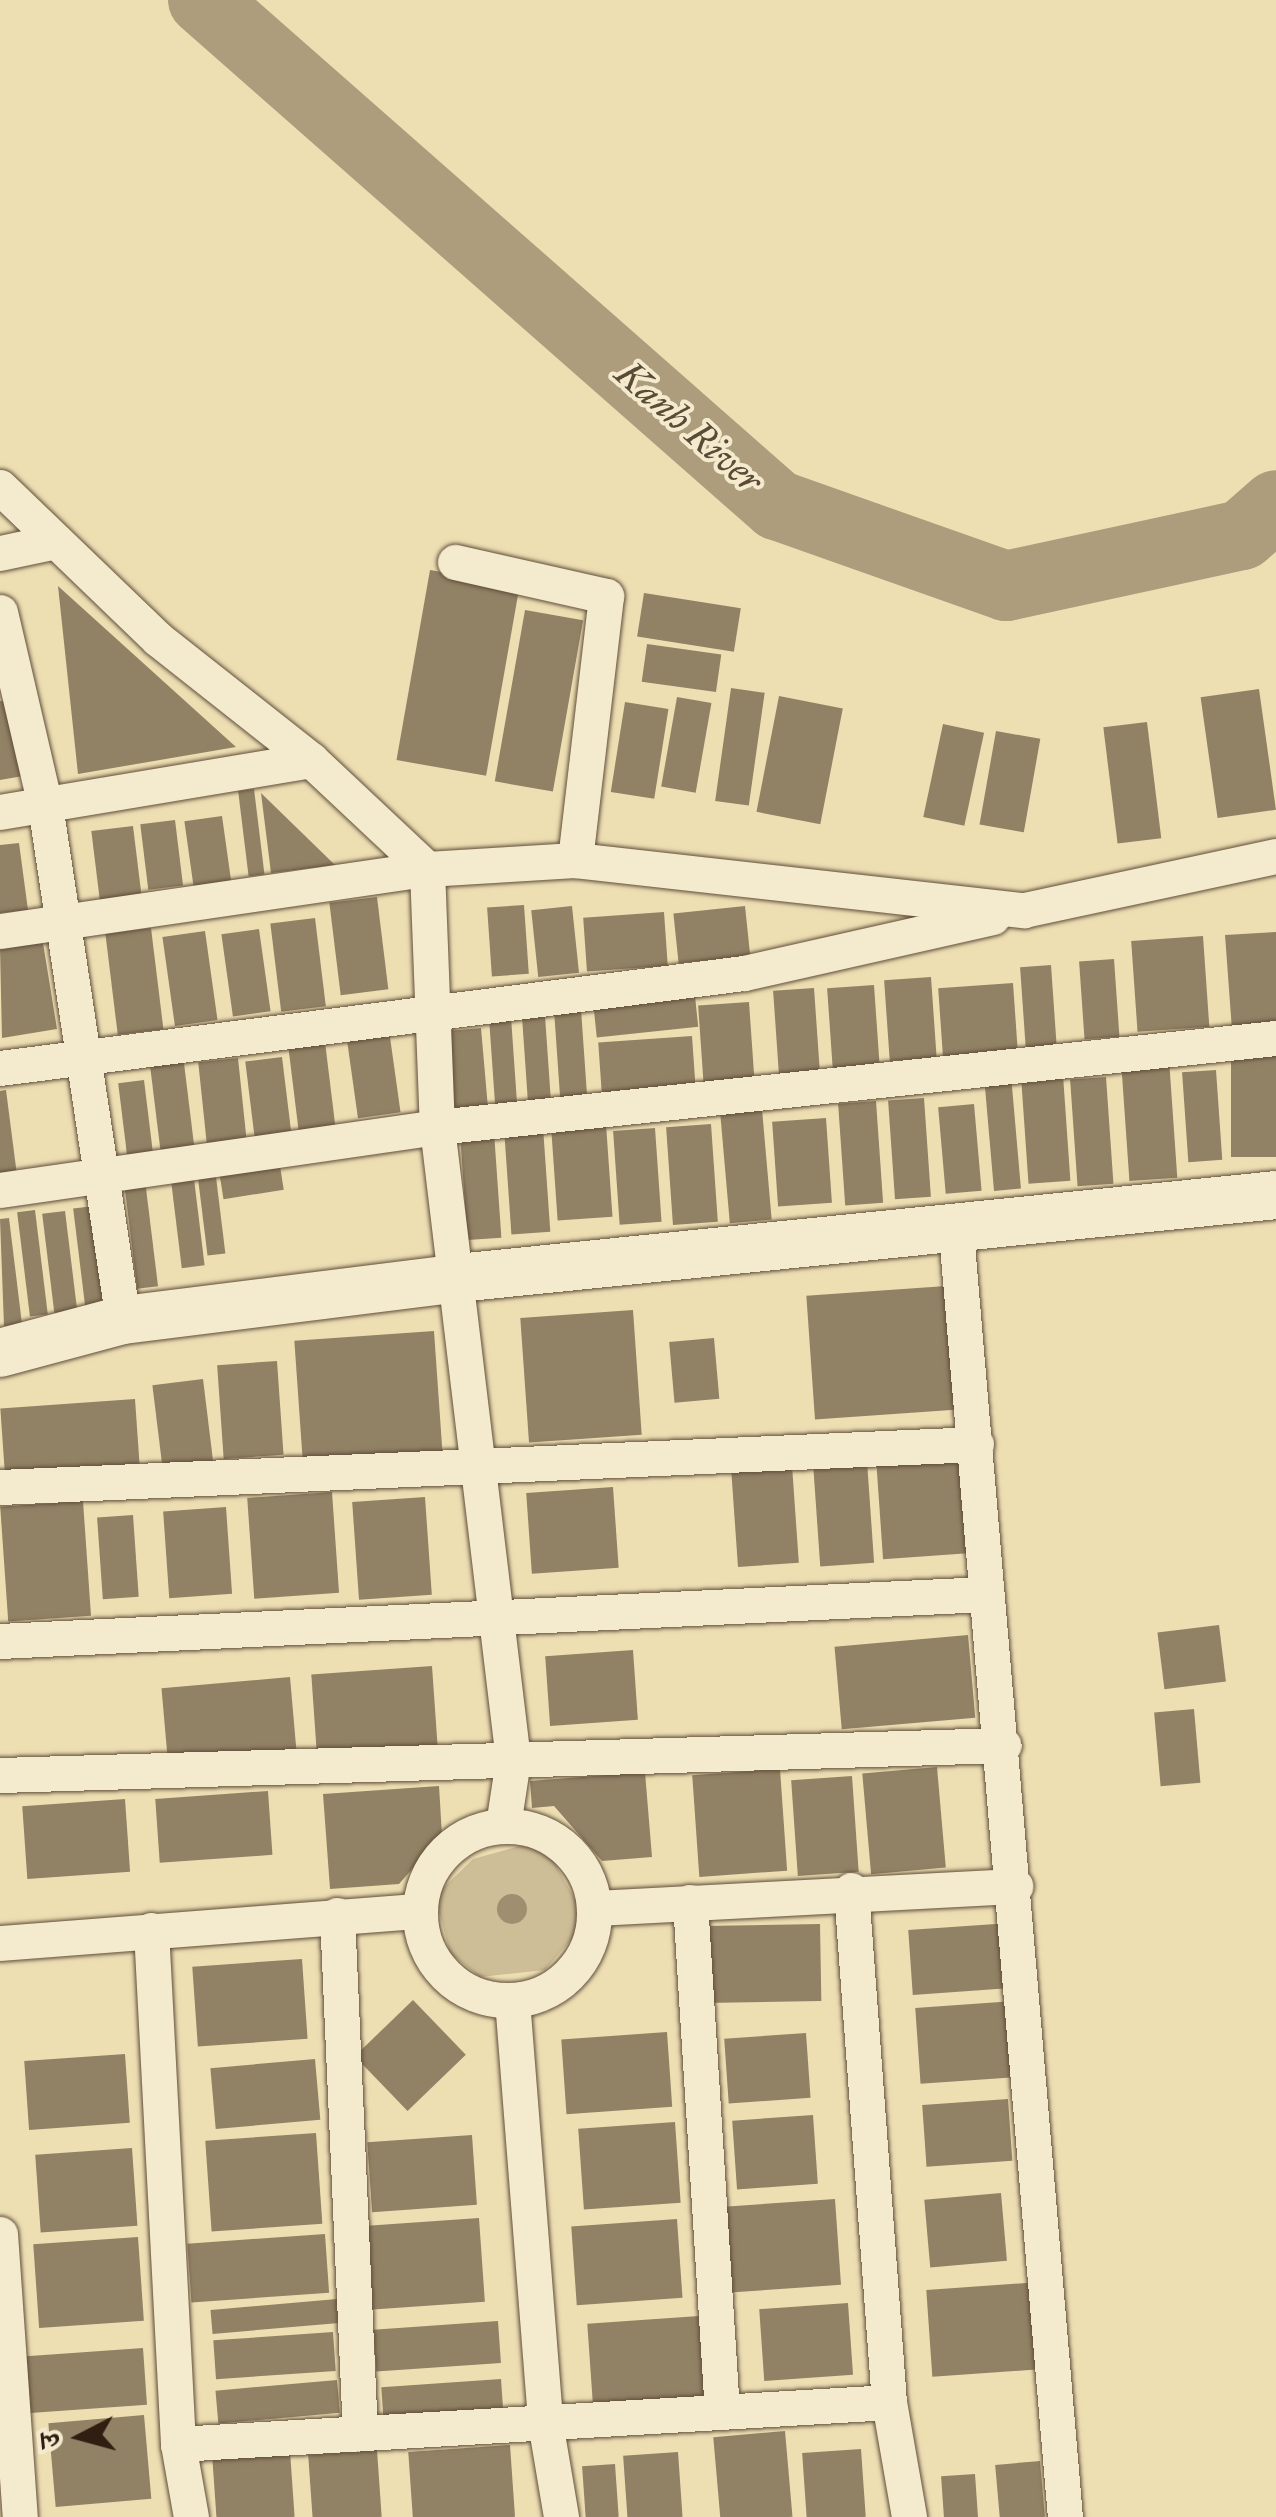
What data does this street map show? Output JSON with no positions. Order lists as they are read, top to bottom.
{
  "water": ["Kanh River"],
  "north": "left"
}
